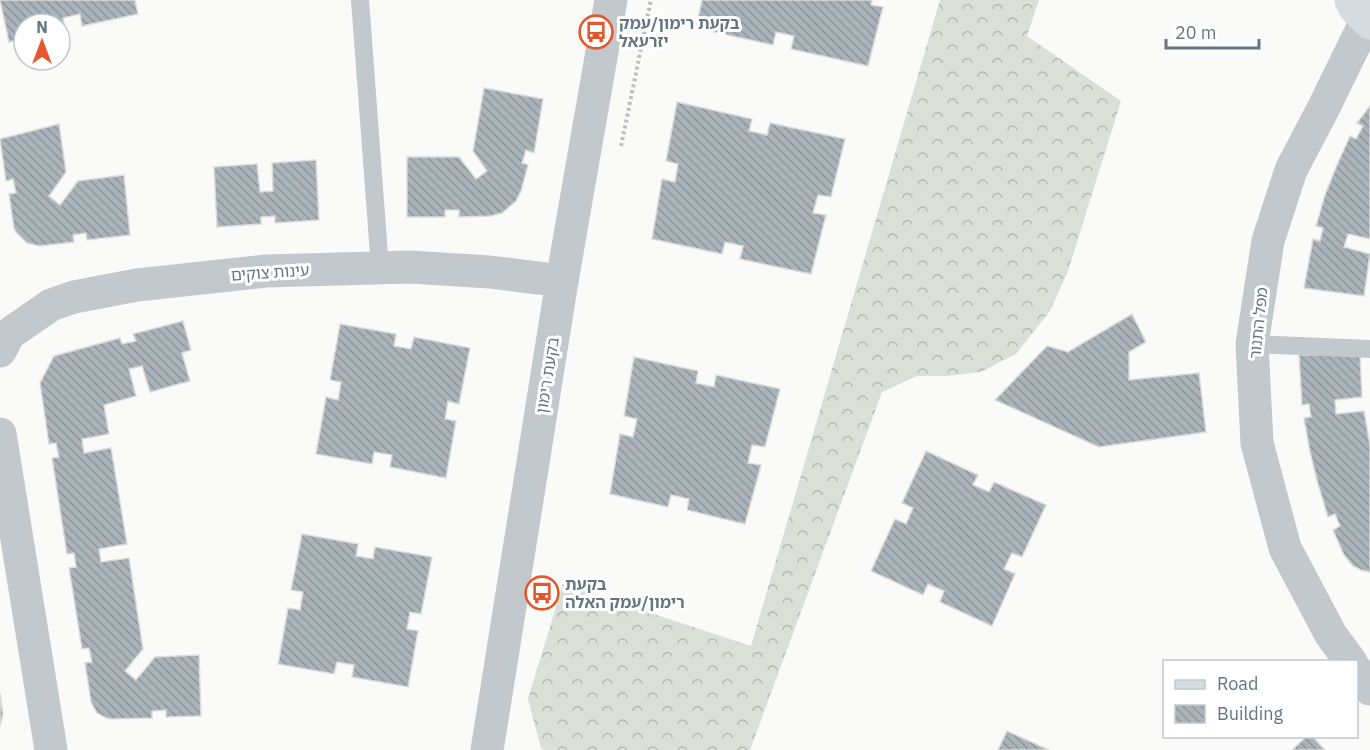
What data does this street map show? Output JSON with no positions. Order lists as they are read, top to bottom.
{
  "streets": {
    "street": ["עינות צוקים", "מפל התנור", "בקעת רימון"]
  },
  "crossings": [
    ["עינות צוקים", "בקעת רימון"]
  ],
  "places": {
    "bus stop": ["בקעת רימון/עמק יזרעאל", "בקעת רימון/עמק האלה"]
  },
  "legend": ["Road", "Building"],
  "scale_bar": "20 m",
  "north": "top"
}
